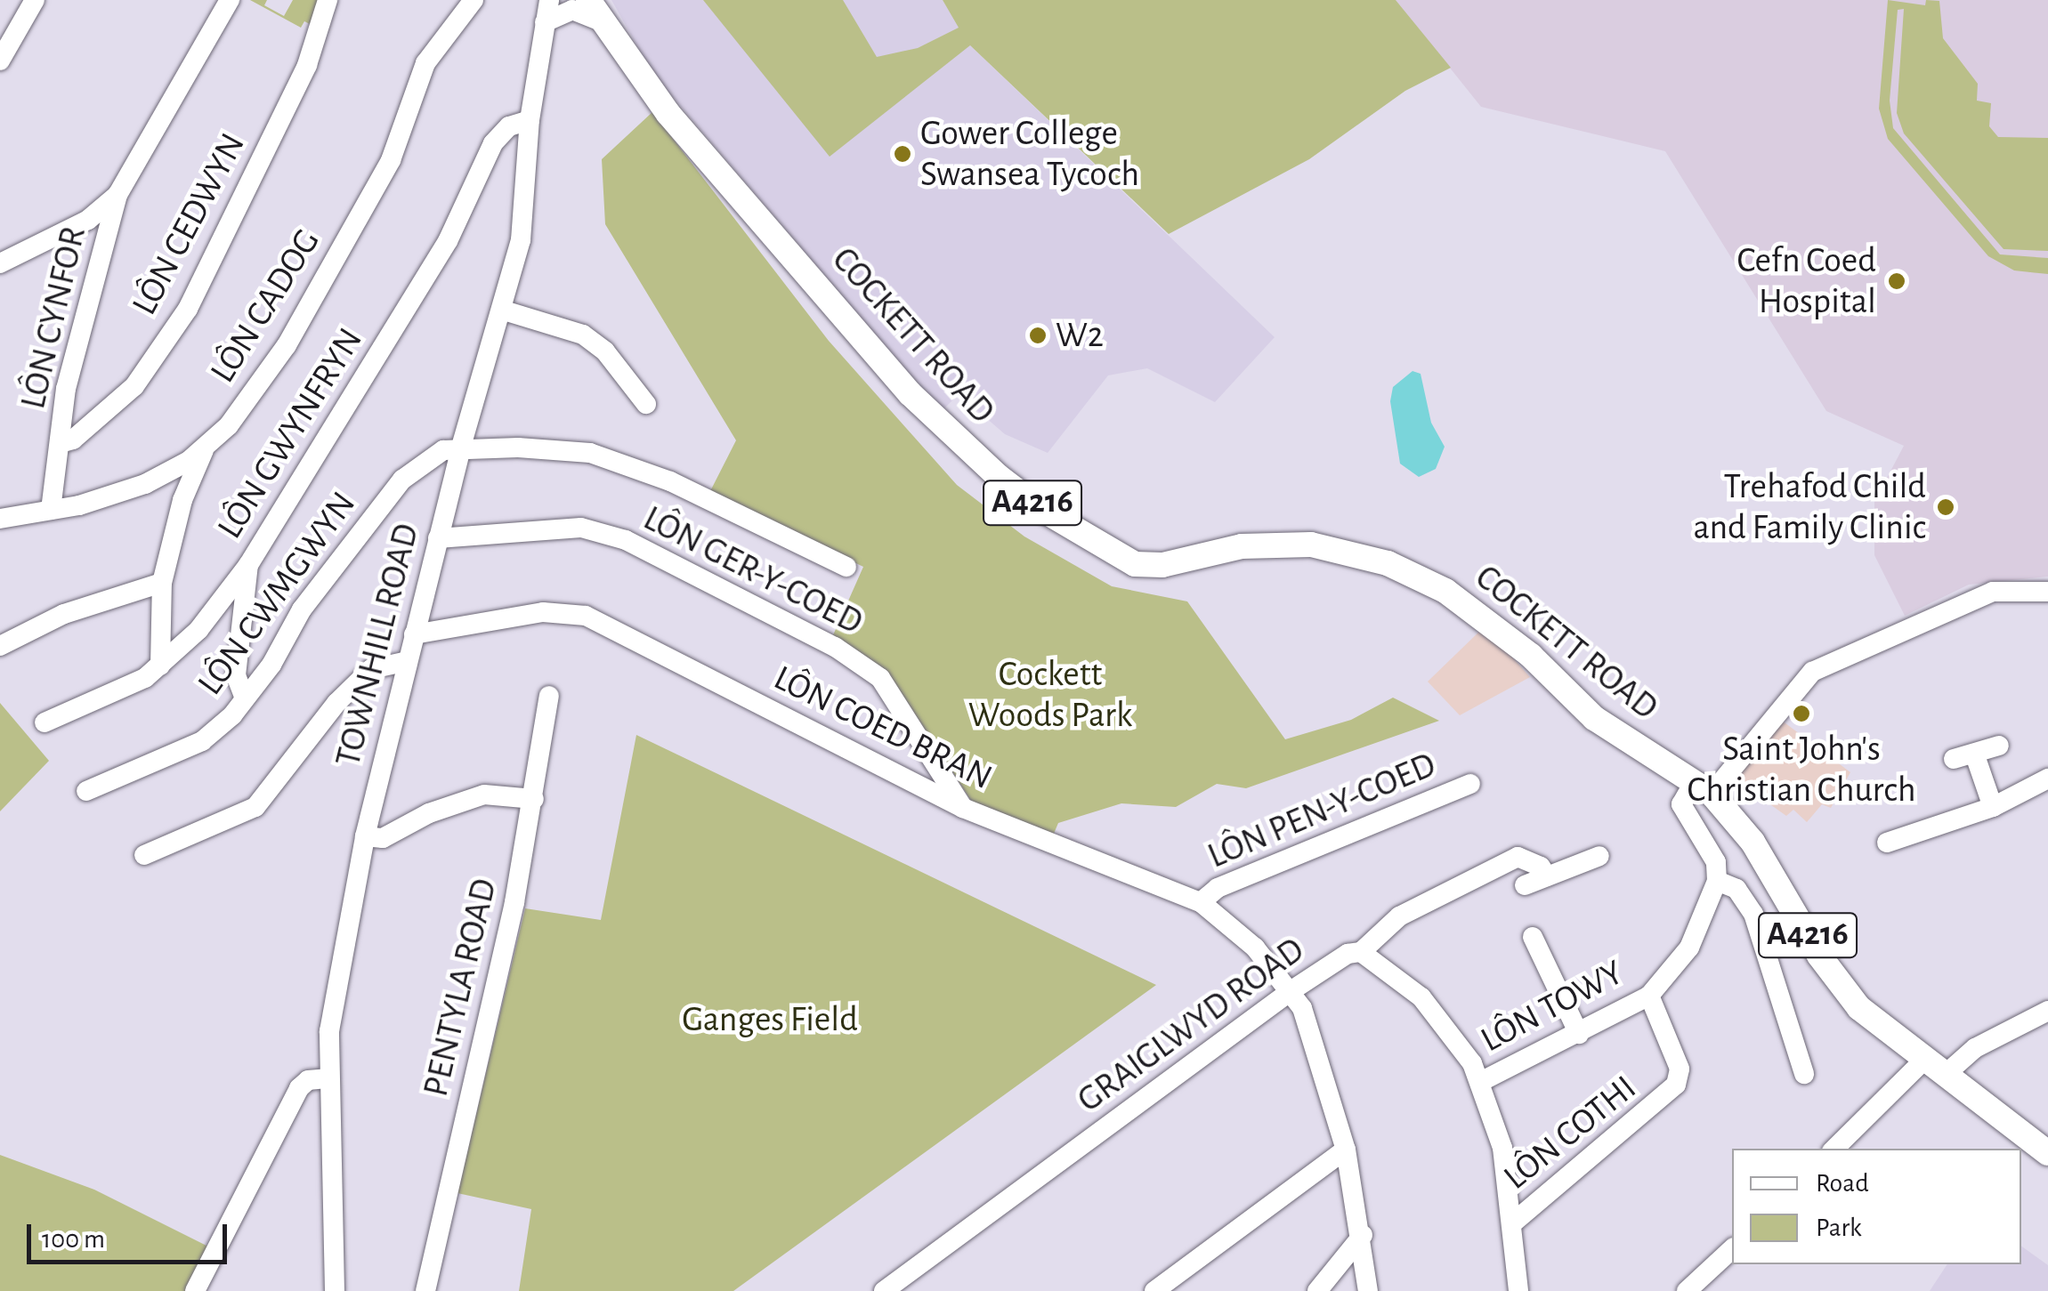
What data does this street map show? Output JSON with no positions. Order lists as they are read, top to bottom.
{
  "streets": {
    "main road": ["COCKETT ROAD", "A4216"],
    "street": [
      "LÔN CEDWYN",
      "LÔN CADOG",
      "LÔN CYNFOR",
      "LÔN GWYNFRYN",
      "LÔN GER-Y-COED",
      "LÔN CWMGWYN",
      "TOWNHILL ROAD",
      "LÔN COED BRAN",
      "LÔN PEN-Y-COED",
      "PENTYLA ROAD",
      "LÔN TOWY",
      "GRAIGLWYD ROAD",
      "LÔN COTHI"
    ]
  },
  "crossings": [
    ["LÔN CEDWYN", "LÔN CYNFOR"],
    ["LÔN CADOG", "LÔN CYNFOR"],
    ["LÔN GWYNFRYN", "TOWNHILL ROAD"],
    ["LÔN GER-Y-COED", "TOWNHILL ROAD"],
    ["LÔN GER-Y-COED", "LÔN COED BRAN"],
    ["LÔN CWMGWYN", "TOWNHILL ROAD"],
    ["TOWNHILL ROAD", "LÔN COED BRAN"],
    ["LÔN COED BRAN", "LÔN PEN-Y-COED"],
    ["LÔN COED BRAN", "GRAIGLWYD ROAD"],
    ["LÔN TOWY", "LÔN COTHI"]
  ],
  "parks": ["Cockett Woods Park", "Ganges Field"],
  "places": [
    "Gower College Swansea Tycoch",
    "Cefn Coed Hospital",
    "W2",
    "Trehafod Child and Family Clinic",
    "Saint John's Christian Church"
  ],
  "legend": ["Road", "Park"],
  "scale_bar": "100 m"
}
